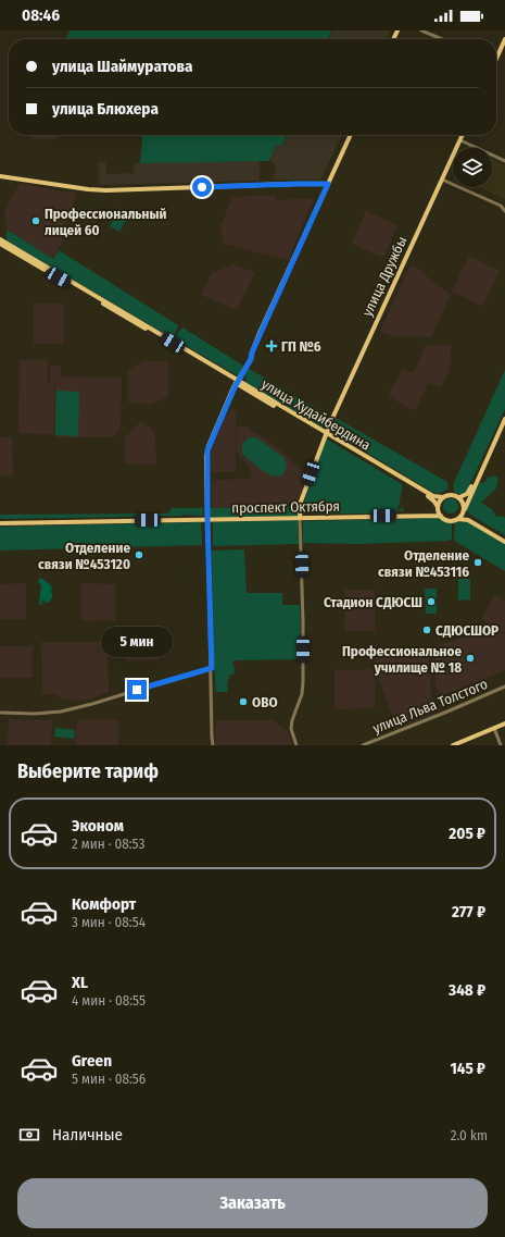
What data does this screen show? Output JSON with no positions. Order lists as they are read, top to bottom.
{
  "streets": {
    "main road": ["улица Дружбы", "улица Худайбердина", "проспект Октября"],
    "street": ["улица Льва Толстого"]
  },
  "crossings": [
    ["улица Дружбы", "улица Худайбердина"],
    ["улица Дружбы", "проспект Октября"],
    ["улица Худайбердина", "проспект Октября"]
  ],
  "places": {
    "other": [
      "Профессиональный лицей 60",
      "Отделение связи №453120",
      "Отделение связи №453116",
      "Стадион СДЮСШ",
      "СДЮСШОР",
      "Профессиональное училище № 18",
      "ОВО"
    ],
    "health": ["ГП №6"]
  },
  "page": {
    "status": "08:46",
    "banner": ["улица Шаймуратова", "улица Блюхера"],
    "bubble": "5 мин",
    "heading": "Выберите тариф",
    "list": [
      {
        "name": "Эконом",
        "note": "2 мин · 08:53",
        "value": "205 ₽"
      },
      {
        "name": "Комфорт",
        "note": "3 мин · 08:54",
        "value": "277 ₽"
      },
      {
        "name": "XL",
        "note": "4 мин · 08:55",
        "value": "348 ₽"
      },
      {
        "name": "Green",
        "note": "5 мин · 08:56",
        "value": "145 ₽"
      }
    ],
    "pay": ["Наличные", "2.0 km"],
    "buttons": "Заказать"
  }
}
